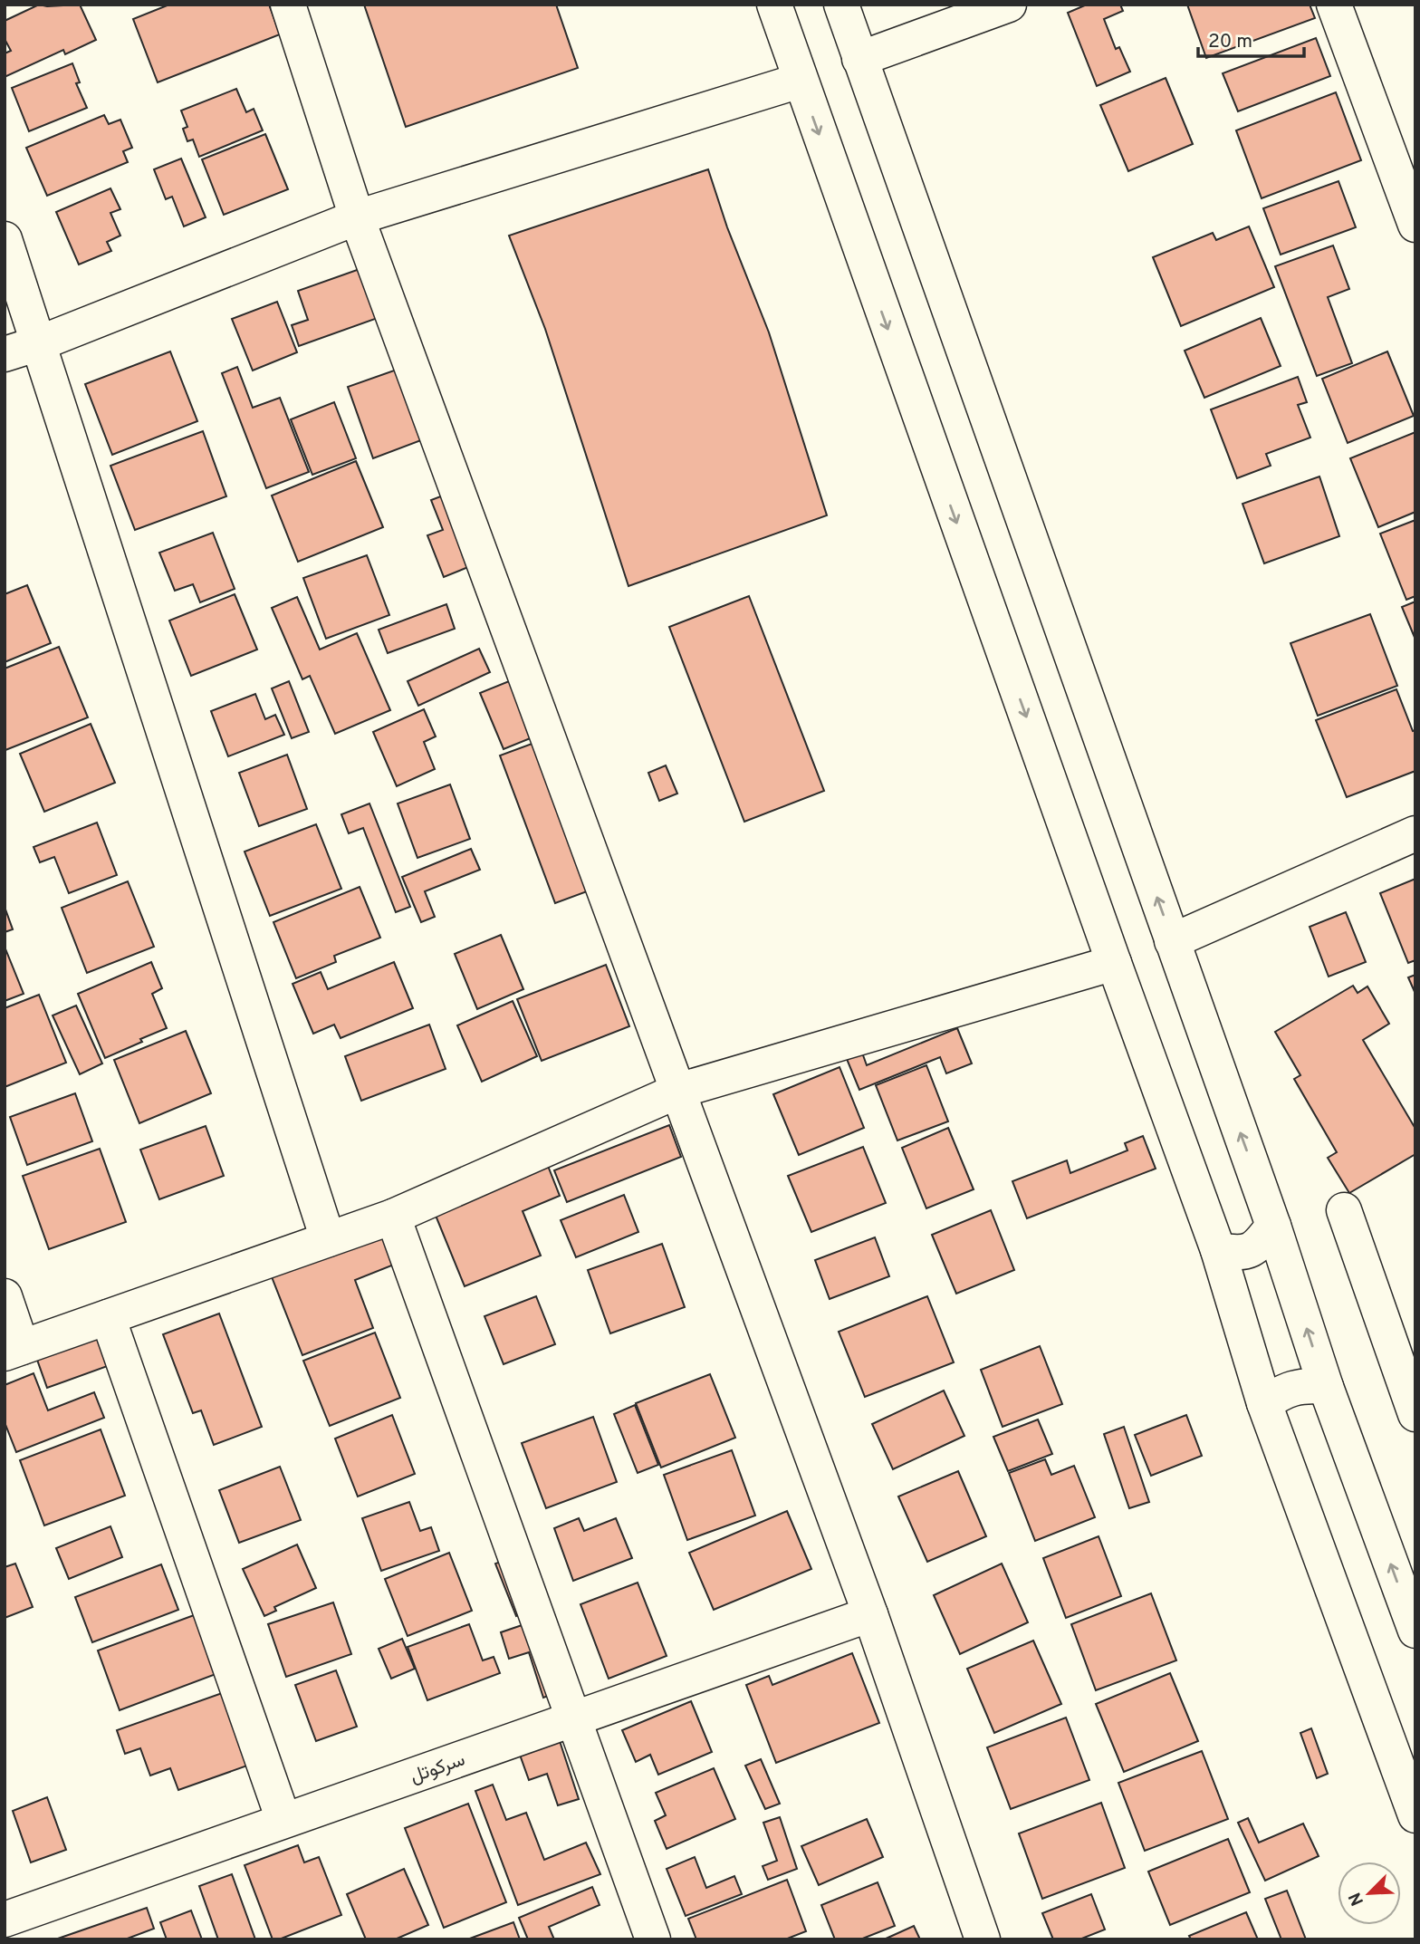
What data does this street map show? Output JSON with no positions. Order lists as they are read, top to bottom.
{
  "streets": {
    "street": ["سرکوتل"]
  },
  "scale_bar": "20 m",
  "north": "bottom left"
}
